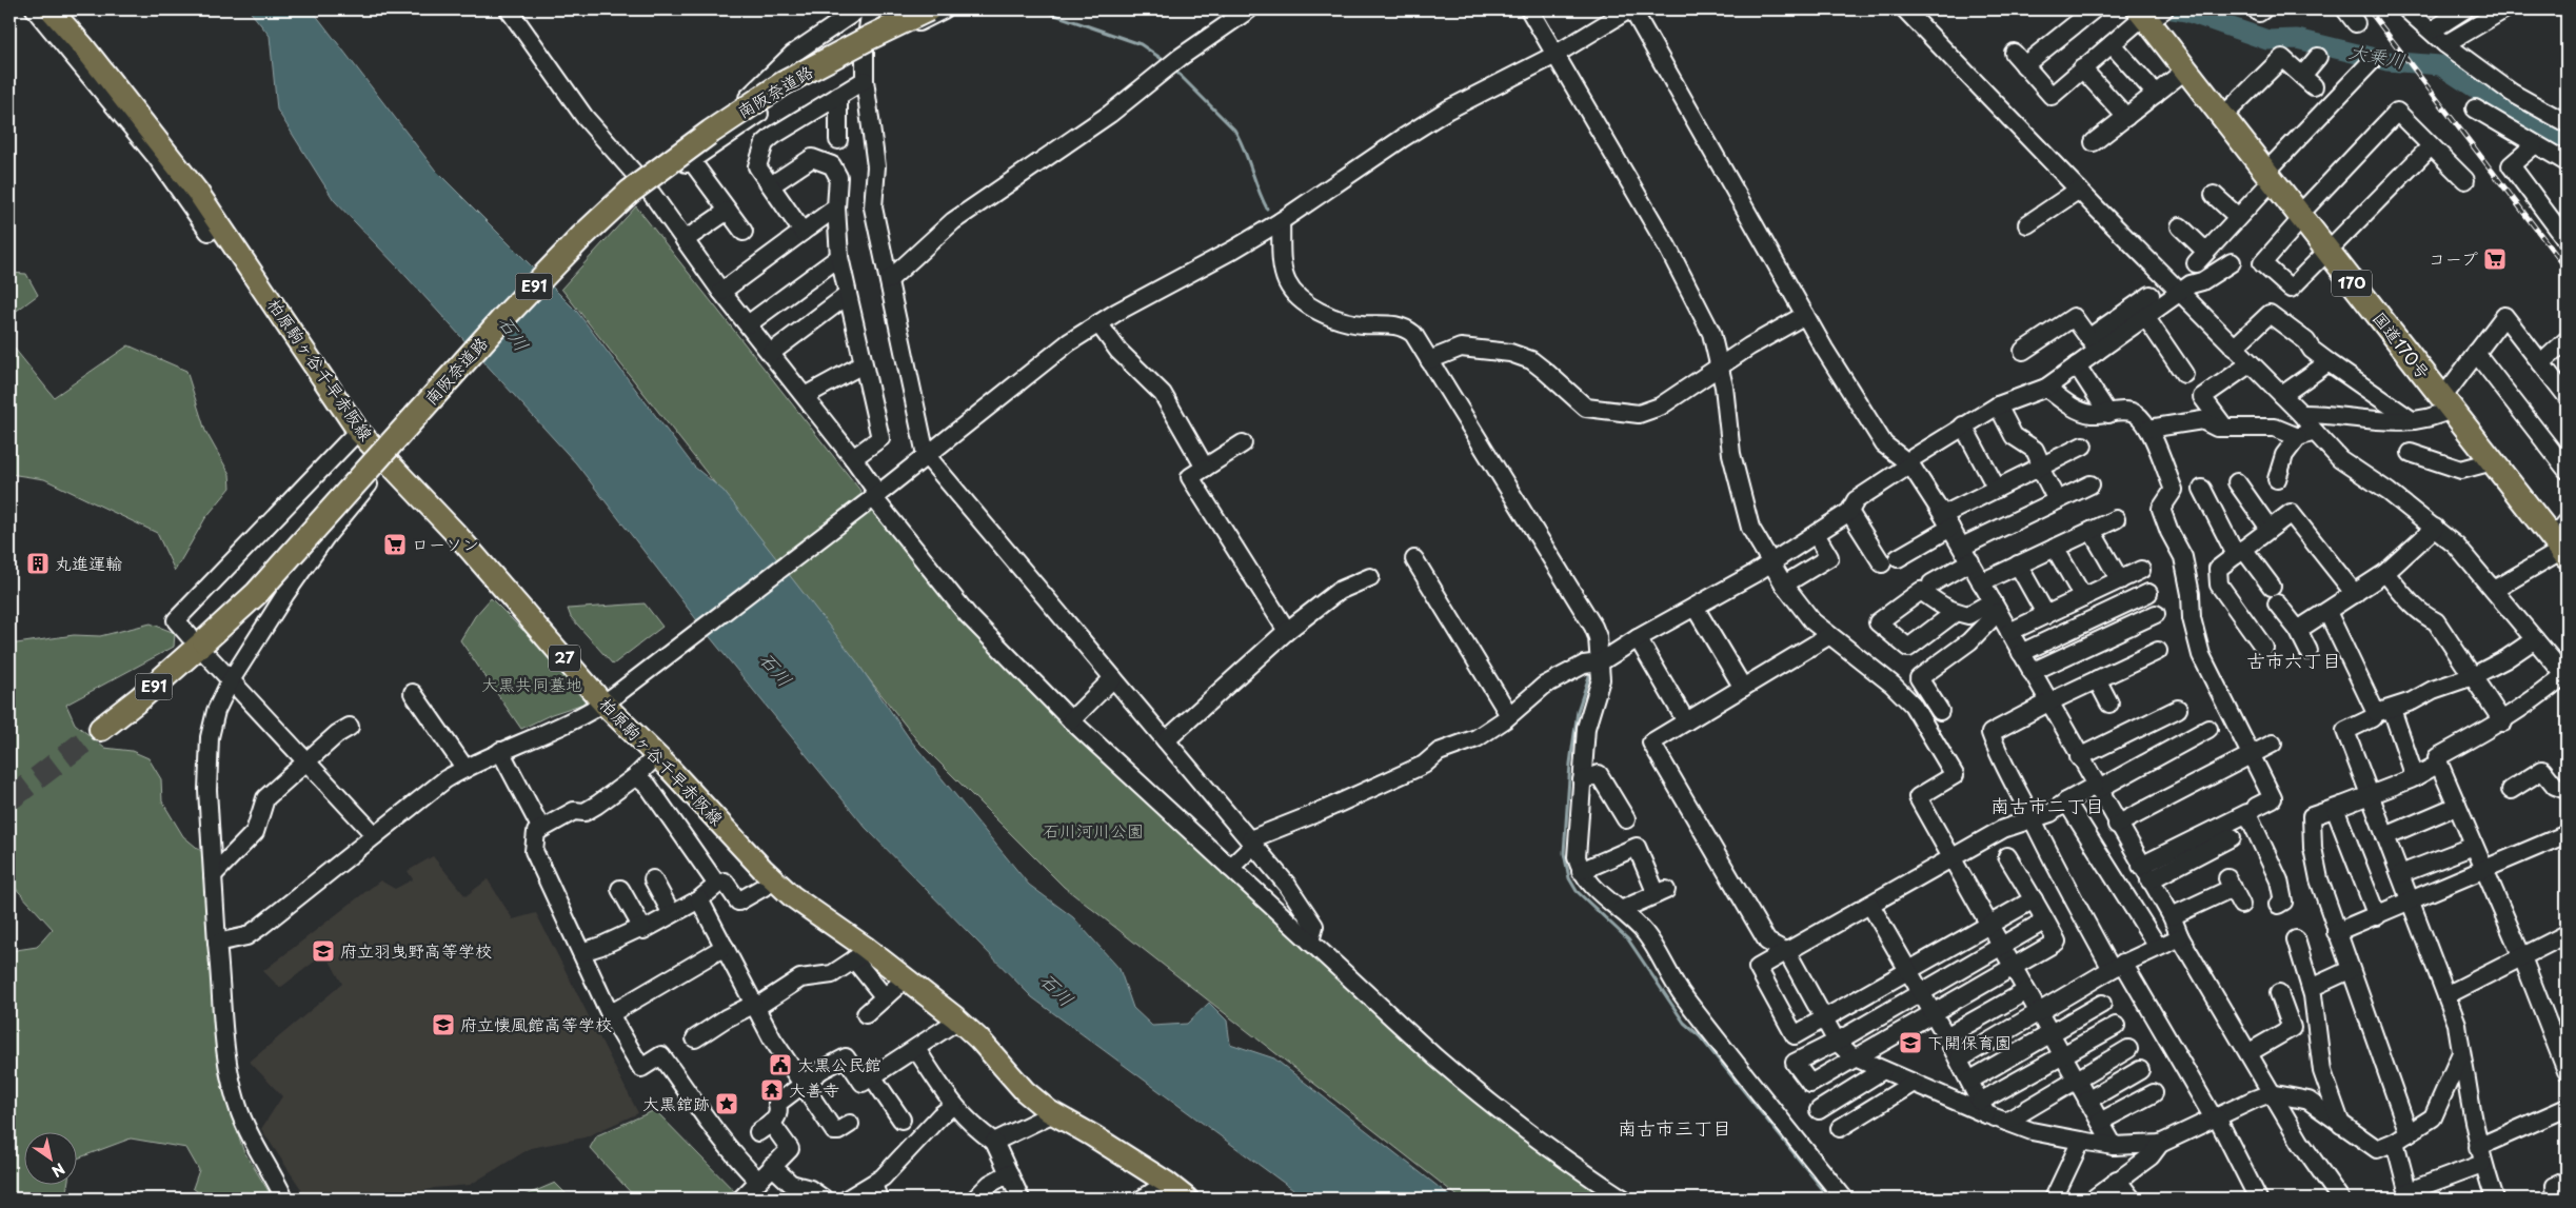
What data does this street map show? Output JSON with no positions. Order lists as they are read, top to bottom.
{
  "streets": {
    "highway": [
      "南阪奈道路",
      "170",
      "E91",
      "国道170号"
    ],
    "main road": ["柏原駒ヶ谷千早赤阪線", "27"]
  },
  "districts": ["古市六丁目", "南古市二丁目", "南古市三丁目"],
  "water": ["大乗川", "石川"],
  "parks": ["大黒共同墓地", "石川河川公園"],
  "places": {
    "supermarket": ["コープ", "ローソン"],
    "building": ["丸進運輸"],
    "school or university": ["府立羽曳野高等学校", "府立懐風館高等学校", "下開保育園"],
    "public building": ["大黒公民館"],
    "temple": ["大善寺"],
    "place": ["大黒舘跡"]
  },
  "north": "bottom right"
}
